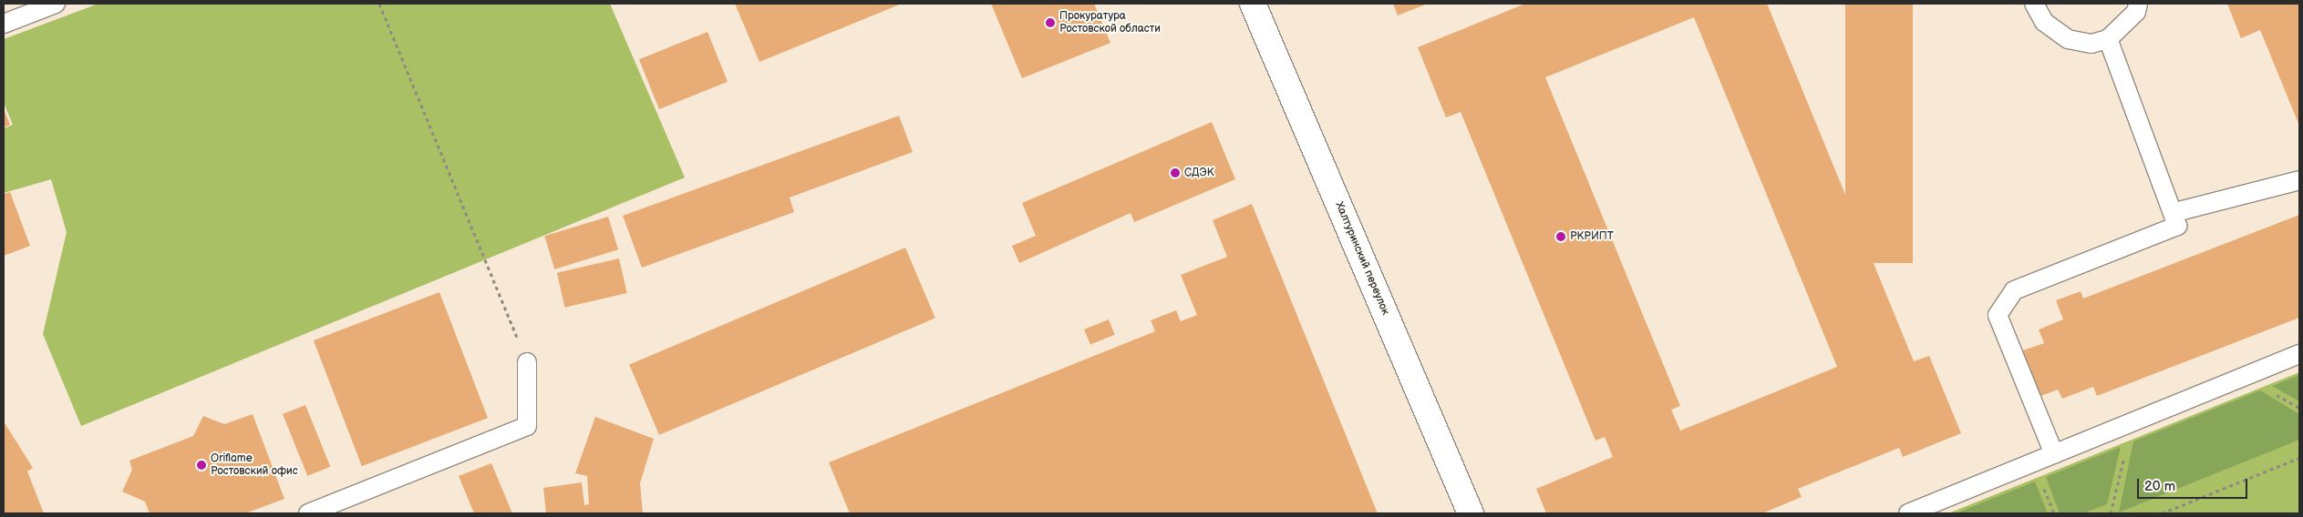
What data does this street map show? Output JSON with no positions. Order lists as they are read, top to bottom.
{
  "streets": {
    "street": ["Халтуринский переулок"]
  },
  "places": [
    "Прокуратура Ростовской области",
    "СДЭК",
    "РКРИПТ",
    "Oriflame Ростовский офис"
  ],
  "scale_bar": "20 m"
}
